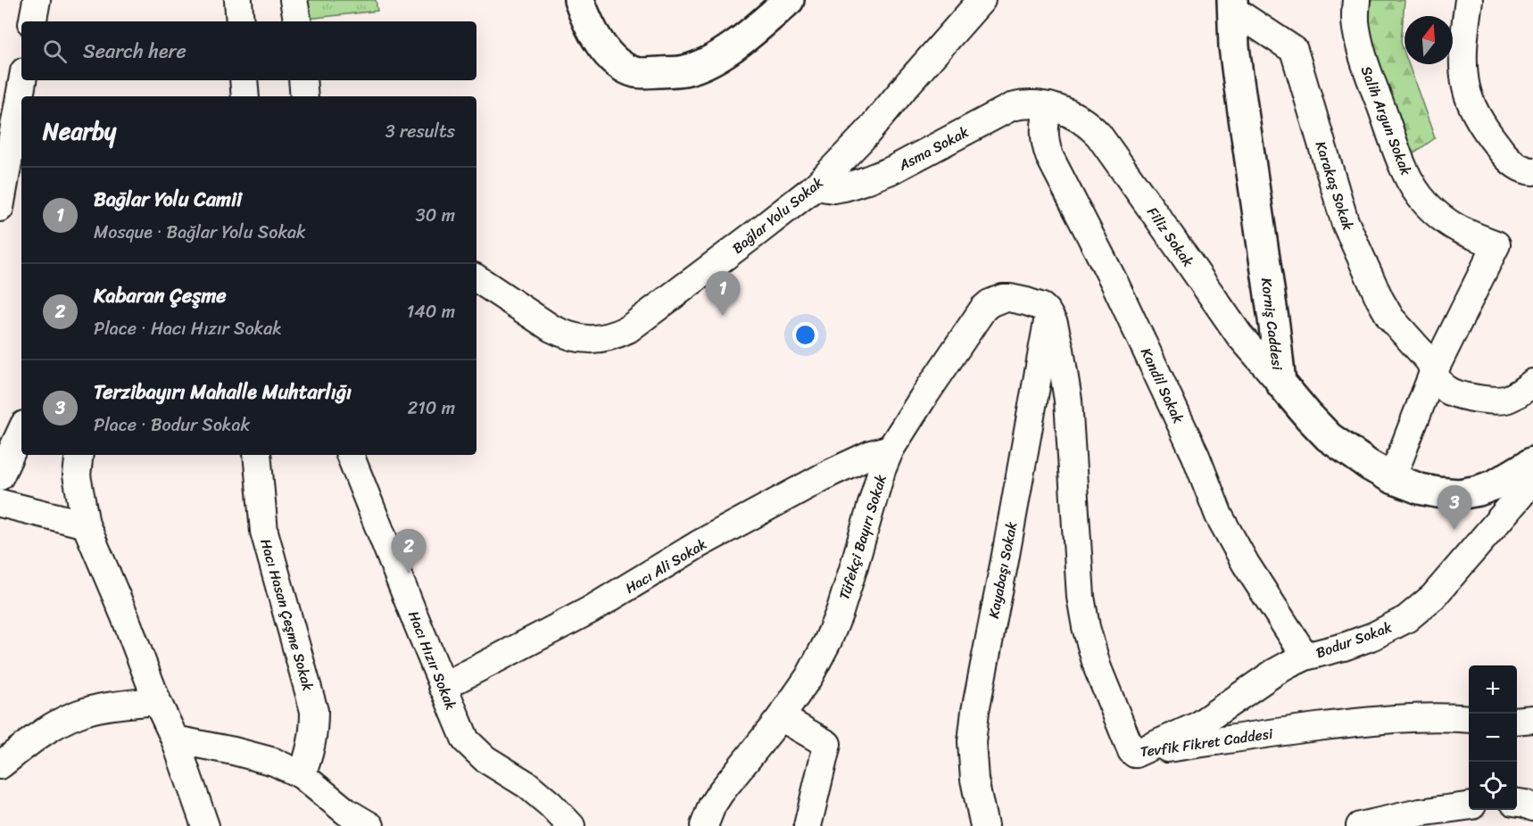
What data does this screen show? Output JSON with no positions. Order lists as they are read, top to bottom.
{
  "streets": {
    "main road": ["Korniş Caddesi"],
    "street": [
      "Salih Argun Sokak",
      "Asma Sokak",
      "Karakaş Sokak",
      "Bağlar Yolu Sokak",
      "Filiz Sokak",
      "Kandil Sokak",
      "Tüfekçi Bayırı Sokak",
      "Hacı Ali Sokak",
      "Kayabaşı Sokak",
      "Hacı Hasan Çeşme Sokak",
      "Bodur Sokak",
      "Hacı Hızır Sokak",
      "Tevfik Fikret Caddesi"
    ]
  },
  "crossings": [
    ["Salih Argun Sokak", "Karakaş Sokak"],
    ["Asma Sokak", "Bağlar Yolu Sokak"],
    ["Asma Sokak", "Filiz Sokak"],
    ["Asma Sokak", "Kandil Sokak"],
    ["Karakaş Sokak", "Korniş Caddesi"],
    ["Filiz Sokak", "Korniş Caddesi"],
    ["Filiz Sokak", "Kandil Sokak"],
    ["Kandil Sokak", "Bodur Sokak"],
    ["Tüfekçi Bayırı Sokak", "Hacı Ali Sokak"],
    ["Tüfekçi Bayırı Sokak", "Kayabaşı Sokak"],
    ["Tüfekçi Bayırı Sokak", "Tevfik Fikret Caddesi"],
    ["Hacı Ali Sokak", "Hacı Hızır Sokak"],
    ["Kayabaşı Sokak", "Tevfik Fikret Caddesi"],
    ["Bodur Sokak", "Tevfik Fikret Caddesi"]
  ],
  "north": "top",
  "page": {
    "search": "Search here",
    "heading": ["Nearby", "3 results"],
    "list": [
      {
        "mark": "1",
        "name": "Bağlar Yolu Camii",
        "note": "Mosque · Bağlar Yolu Sokak",
        "value": "30 m"
      },
      {
        "mark": "2",
        "name": "Kabaran Çeşme",
        "note": "Place · Hacı Hızır Sokak",
        "value": "140 m"
      },
      {
        "mark": "3",
        "name": "Terzibayırı Mahalle Muhtarlığı",
        "note": "Place · Bodur Sokak",
        "value": "210 m"
      }
    ],
    "pins": ["1", "3", "2"],
    "map_buttons": ["+", "−"]
  }
}
